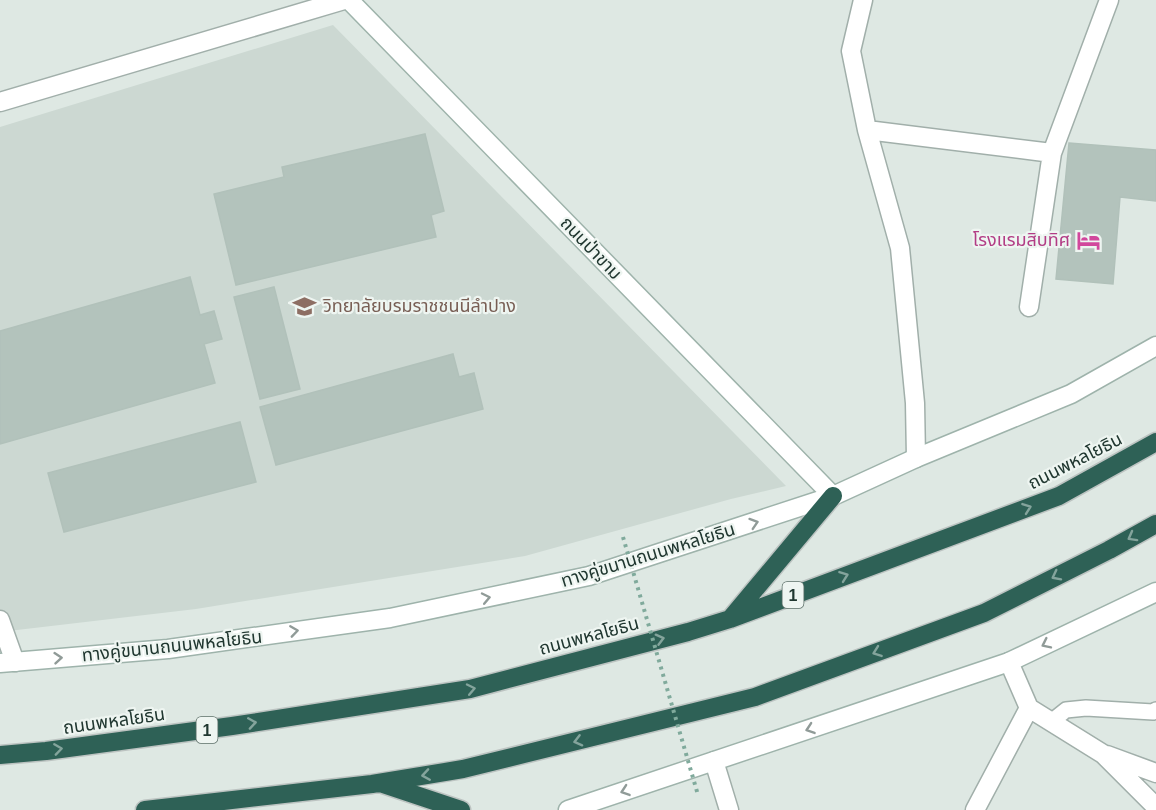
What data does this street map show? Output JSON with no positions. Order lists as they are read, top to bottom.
{
  "streets": {
    "highway": ["ถนนพหลโยธิน", "1"],
    "street": ["ถนนป่าขาม", "ทางคู่ขนานถนนพหลโยธิน"]
  },
  "crossings": [
    ["ถนนป่าขาม", "ทางคู่ขนานถนนพหลโยธิน"]
  ],
  "one_way": ["ทางคู่ขนานถนนพหลโยธิน"],
  "places": {
    "hotel": ["โรงแรมสิบทิศ"],
    "school or university": ["วิทยาลัยบรมราชชนนีลำปาง"]
  }
}
